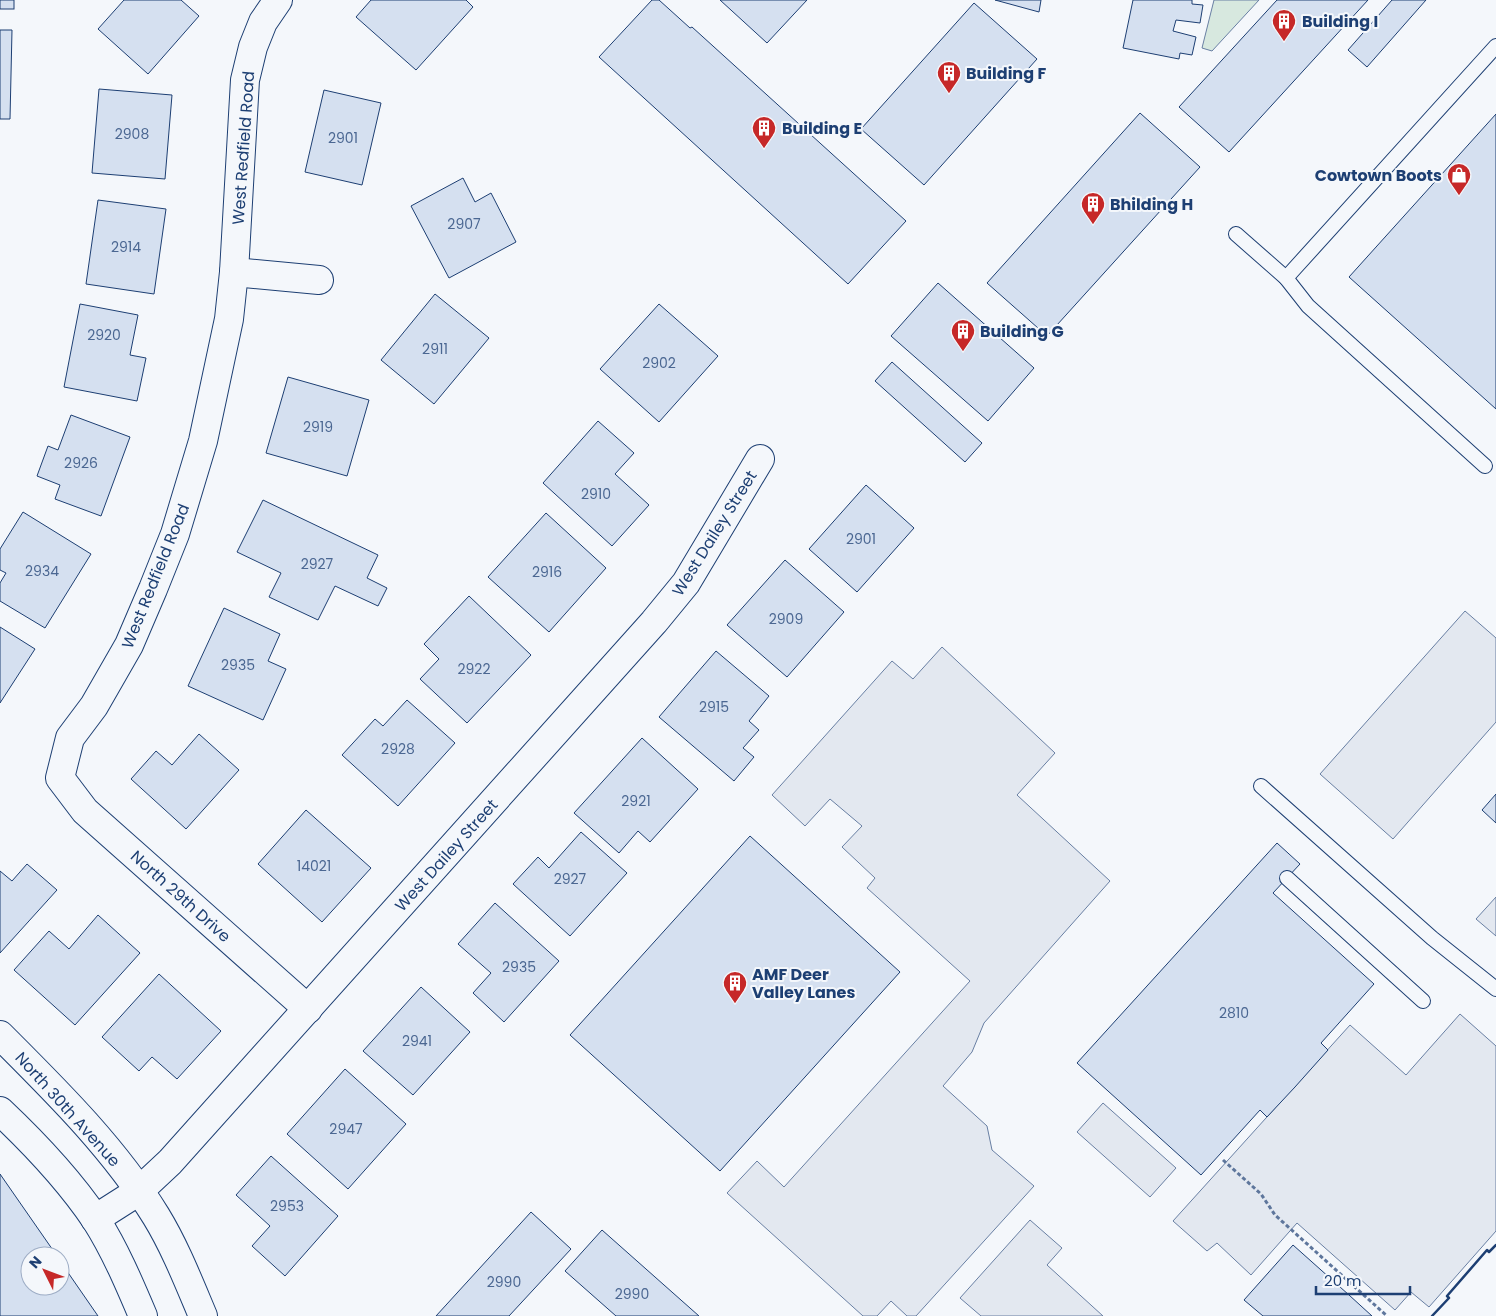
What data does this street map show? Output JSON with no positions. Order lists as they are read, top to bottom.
{
  "streets": {
    "street": [
      "West Redfield Road",
      "West Dailey Street",
      "North 29th Drive",
      "North 30th Avenue"
    ]
  },
  "crossings": [
    ["West Redfield Road", "North 29th Drive"],
    ["West Dailey Street", "North 29th Drive"],
    ["West Dailey Street", "North 30th Avenue"]
  ],
  "places": {
    "building": [
      "Building I",
      "Building F",
      "Building E",
      "Bhilding H",
      "Building G",
      "AMF Deer Valley Lanes"
    ],
    "shop": ["Cowtown Boots"]
  },
  "house_numbers": [
    "2908",
    "2901",
    "2907",
    "2914",
    "2920",
    "2911",
    "2902",
    "2919",
    "2926",
    "2910",
    "2901",
    "2927",
    "2934",
    "2916",
    "2909",
    "2935",
    "2922",
    "2915",
    "2928",
    "2921",
    "14021",
    "2927",
    "2935",
    "2810",
    "2941",
    "2947",
    "2953",
    "2990",
    "2990"
  ],
  "scale_bar": "20 m",
  "north": "top left"
}
